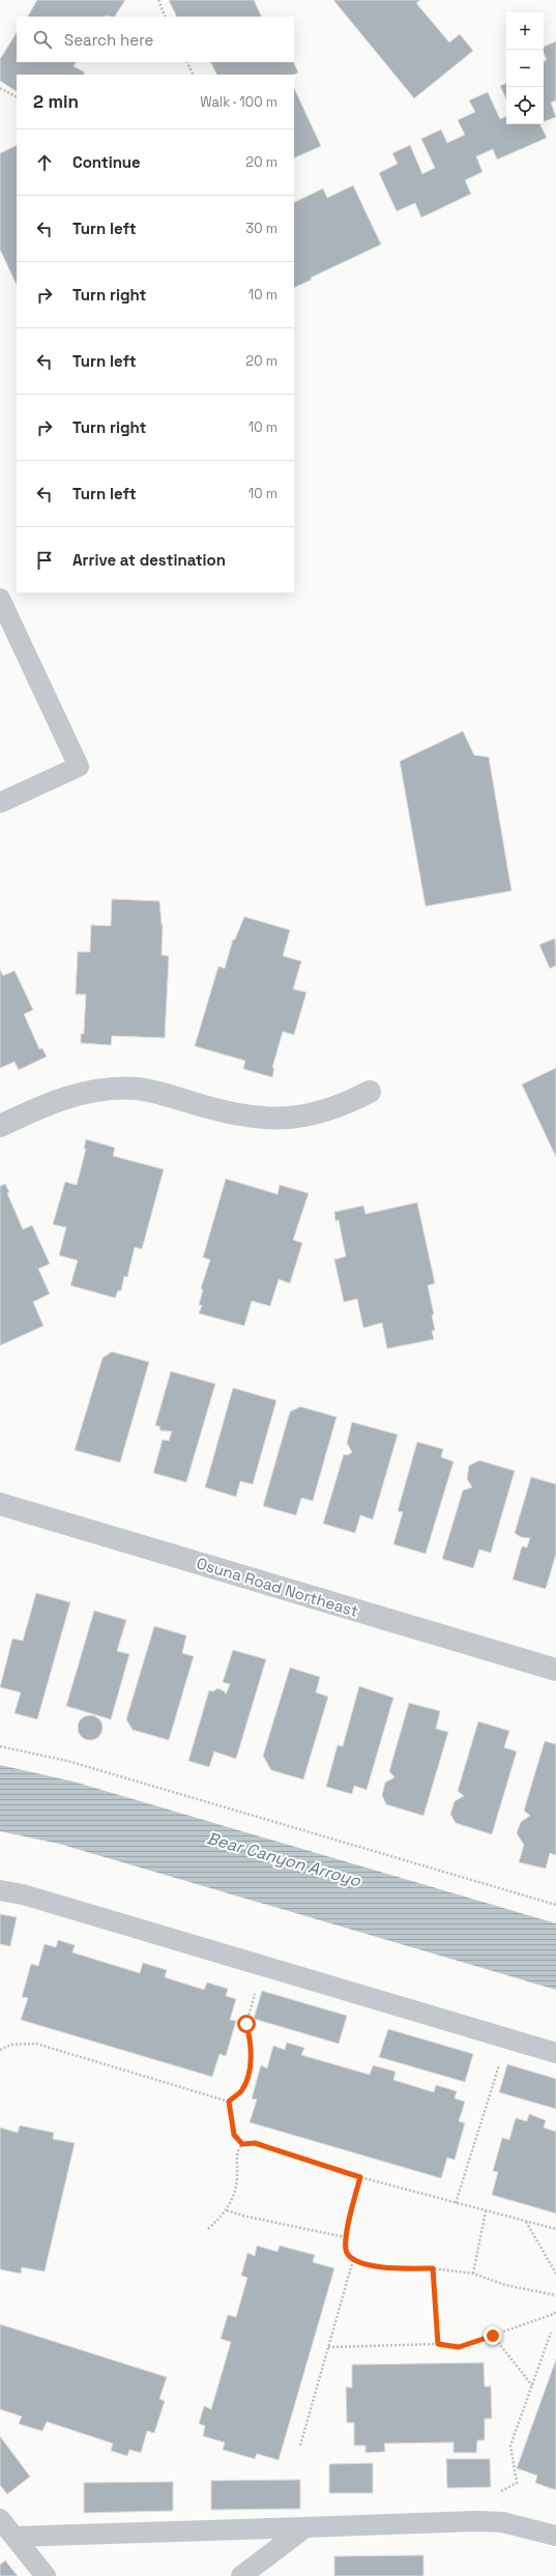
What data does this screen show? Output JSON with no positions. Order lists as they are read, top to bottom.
{
  "streets": {
    "street": ["Osuna Road Northeast"]
  },
  "water": ["Bear Canyon Arroyo"],
  "page": {
    "map_buttons": ["+", "−"],
    "search": "Search here",
    "heading": ["2 min", "Walk · 100 m"],
    "list": [
      ["Continue", "20 m"],
      ["Turn left", "30 m"],
      ["Turn right", "10 m"],
      ["Turn left", "20 m"],
      ["Turn right", "10 m"],
      ["Turn left", "10 m"],
      "Arrive at destination"
    ]
  }
}
